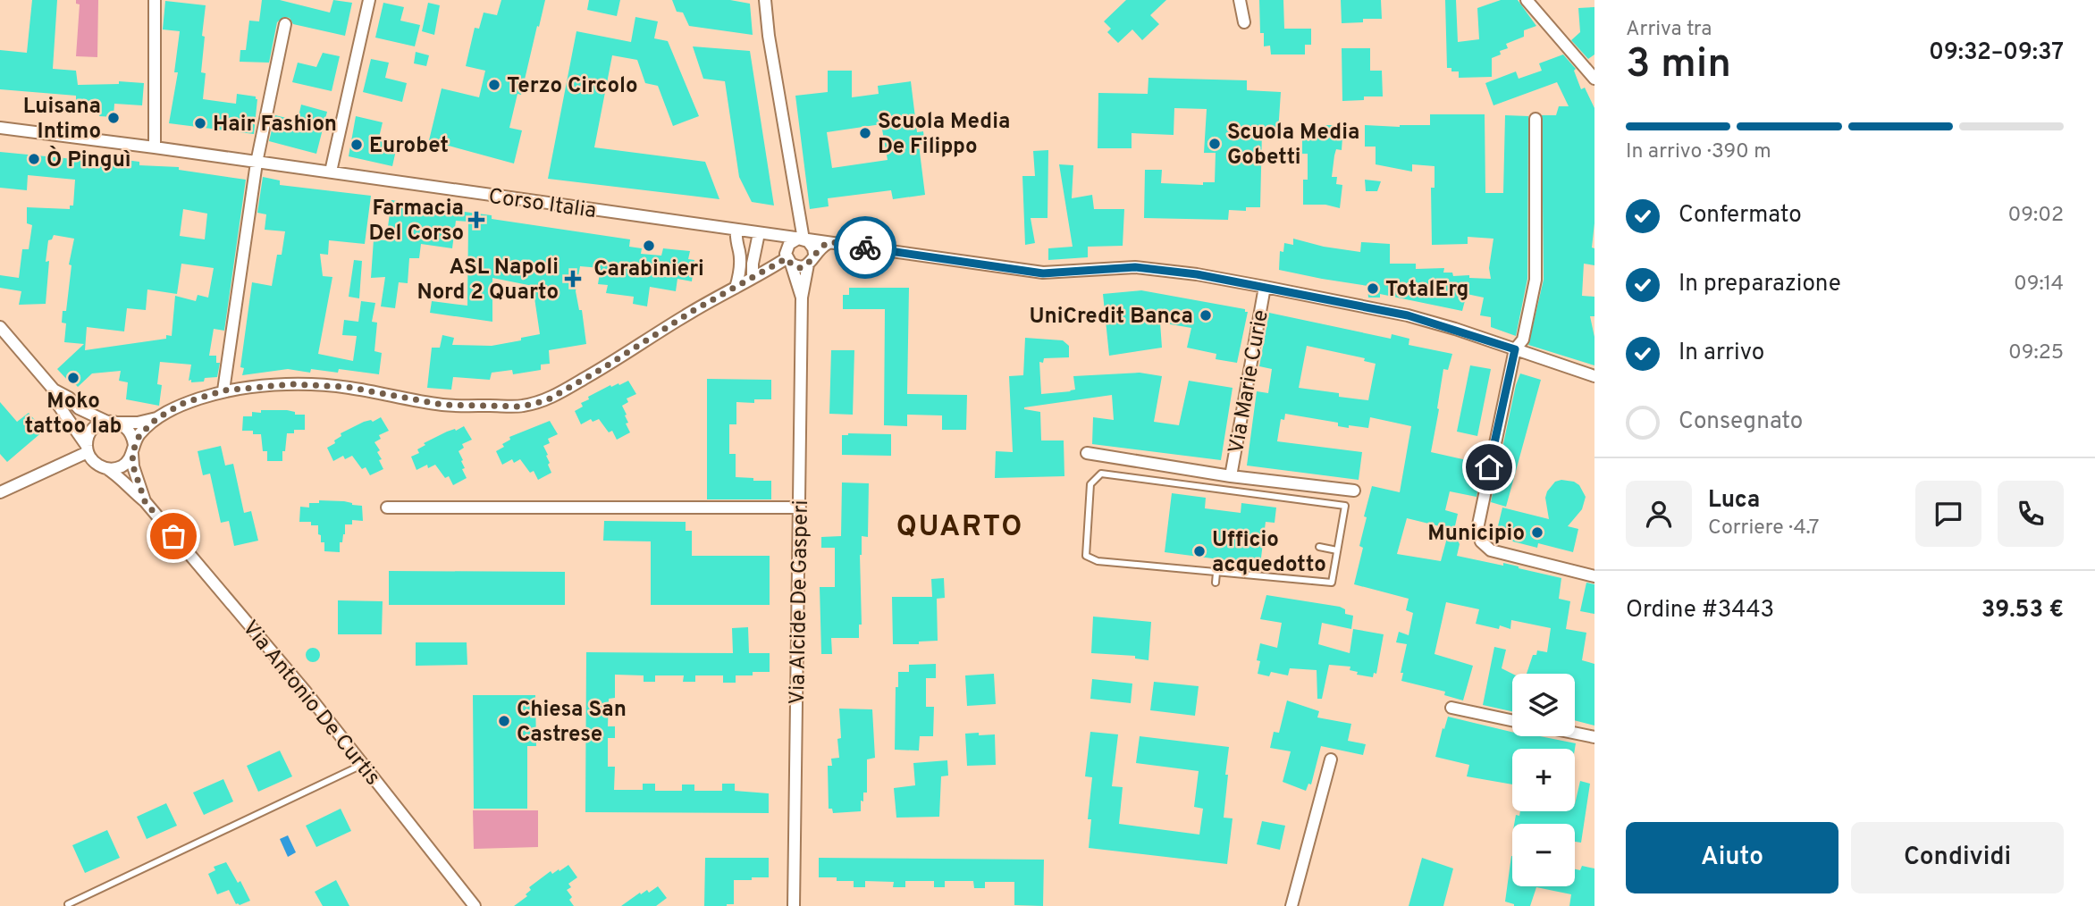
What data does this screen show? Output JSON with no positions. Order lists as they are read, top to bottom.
{
  "streets": {
    "street": [
      "Corso Italia",
      "Via Marie Curie",
      "Via Alcide De Gasperi",
      "Via Antonio De Curtis"
    ]
  },
  "crossings": [
    ["Corso Italia", "Via Marie Curie"]
  ],
  "districts": ["QUARTO"],
  "places": {
    "other": [
      "Terzo Circolo",
      "Luisana Intimo",
      "Hair Fashion",
      "Scuola Media De Filippo",
      "Scuola Media Gobetti",
      "Eurobet",
      "Ò Pinguì",
      "Carabinieri",
      "TotalErg",
      "UniCredit Banca",
      "Moko tattoo lab",
      "Municipio",
      "Ufficio acquedotto",
      "Chiesa San Castrese"
    ],
    "health": ["Farmacia Del Corso", "ASL Napoli Nord 2 Quarto"]
  },
  "page": {
    "heading": ["3 min", "Arriva tra", "09:32–09:37"],
    "panel": [
      "Luca",
      "Corriere · 4.7",
      "Ordine #3443",
      "39.53 €"
    ],
    "bar": "In arrivo · 390 m",
    "list": [
      ["Confermato", "09:02"],
      ["In preparazione", "09:14"],
      ["In arrivo", "09:25"],
      "Consegnato"
    ],
    "map_buttons": ["+", "−"],
    "buttons": ["Aiuto", "Condividi"]
  }
}
